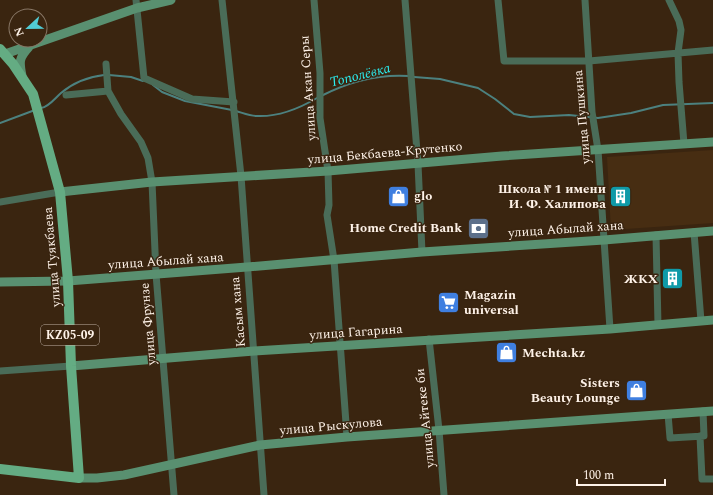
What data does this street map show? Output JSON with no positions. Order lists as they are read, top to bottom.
{
  "streets": {
    "main road": ["улица Туякбаева", "KZ05-09", "улица Рыскулова"],
    "street": [
      "улица Акан Серы",
      "улица Пушкина",
      "улица Бекбаева-Крутенко",
      "улица Абылай хана",
      "Касым хана",
      "улица Фрунзе",
      "улица Гагарина",
      "улица Айтеке би"
    ]
  },
  "crossings": [
    ["улица Акан Серы", "улица Бекбаева-Крутенко"],
    ["улица Акан Серы", "улица Абылай хана"],
    ["улица Акан Серы", "улица Гагарина"],
    ["улица Акан Серы", "улица Рыскулова"],
    ["улица Пушкина", "улица Бекбаева-Крутенко"],
    ["улица Пушкина", "улица Абылай хана"],
    ["улица Пушкина", "улица Гагарина"],
    ["улица Бекбаева-Крутенко", "улица Туякбаева"],
    ["улица Бекбаева-Крутенко", "Касым хана"],
    ["улица Бекбаева-Крутенко", "улица Фрунзе"],
    ["улица Абылай хана", "улица Туякбаева"],
    ["улица Абылай хана", "Касым хана"],
    ["улица Абылай хана", "улица Фрунзе"],
    ["улица Туякбаева", "улица Гагарина"],
    ["улица Туякбаева", "улица Рыскулова"],
    ["Касым хана", "улица Гагарина"],
    ["Касым хана", "улица Рыскулова"],
    ["улица Фрунзе", "улица Гагарина"],
    ["улица Фрунзе", "улица Рыскулова"],
    ["улица Гагарина", "улица Айтеке би"],
    ["улица Айтеке би", "улица Рыскулова"]
  ],
  "water": ["Тополёвка"],
  "places": {
    "shop": ["glo", "Mechta.kz", "Sisters Beauty Lounge"],
    "building": ["Школа № 1 имени И. Ф. Халипова", "ЖКХ"],
    "bank": ["Home Credit Bank"],
    "supermarket": ["Magazin universal"]
  },
  "scale_bar": "100 m",
  "north": "left"
}
